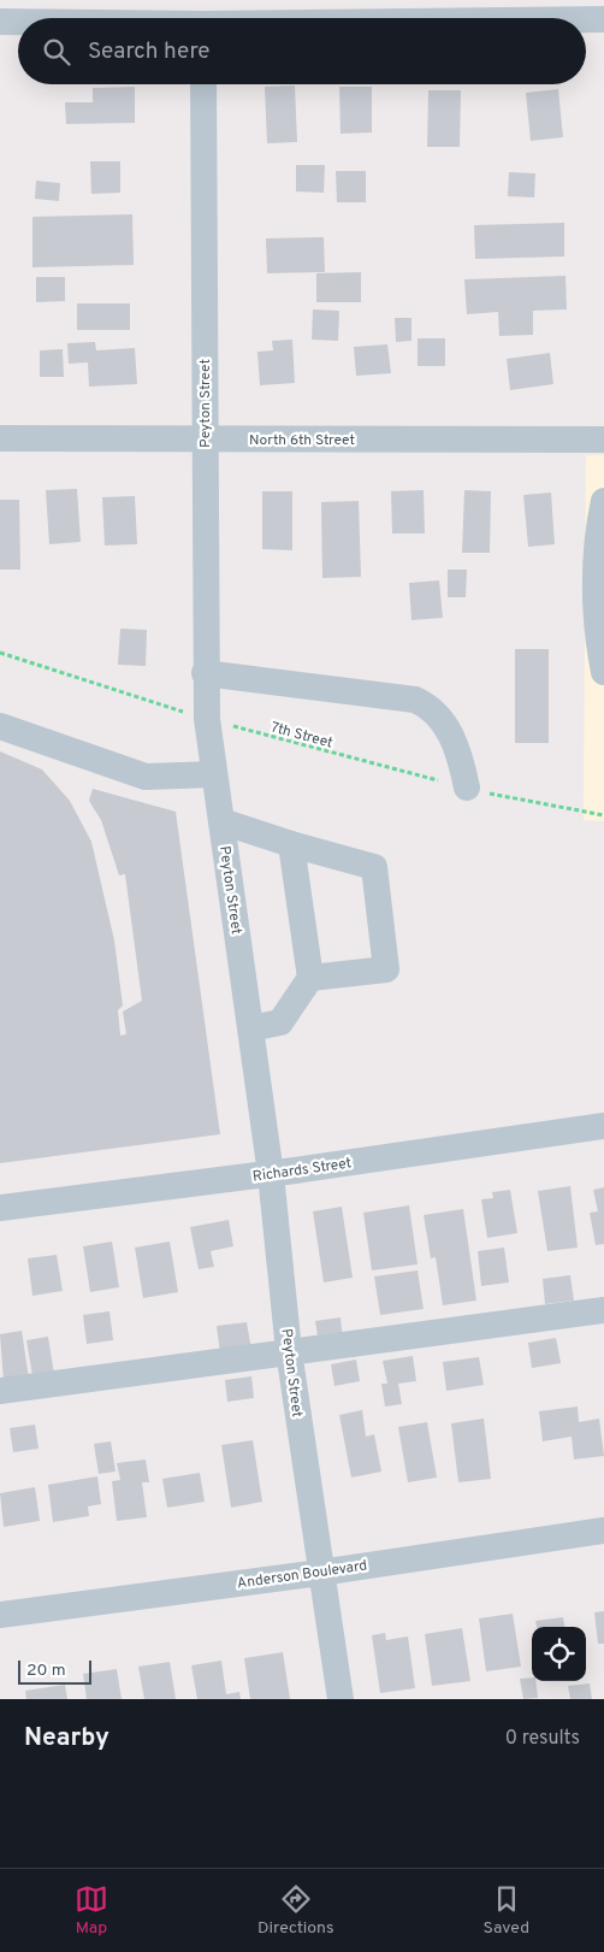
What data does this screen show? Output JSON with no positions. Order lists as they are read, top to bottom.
{
  "streets": {
    "street": [
      "Peyton Street",
      "North 6th Street",
      "Richards Street",
      "Anderson Boulevard"
    ],
    "path": ["7th Street"]
  },
  "crossings": [
    ["Peyton Street", "North 6th Street"],
    ["Peyton Street", "7th Street"],
    ["Peyton Street", "Richards Street"],
    ["Peyton Street", "Anderson Boulevard"]
  ],
  "scale_bar": "20 m",
  "page": {
    "search": "Search here",
    "scale": "20 m",
    "heading": ["Nearby", "0 results"],
    "nav": ["Map", "Directions", "Saved"]
  }
}
